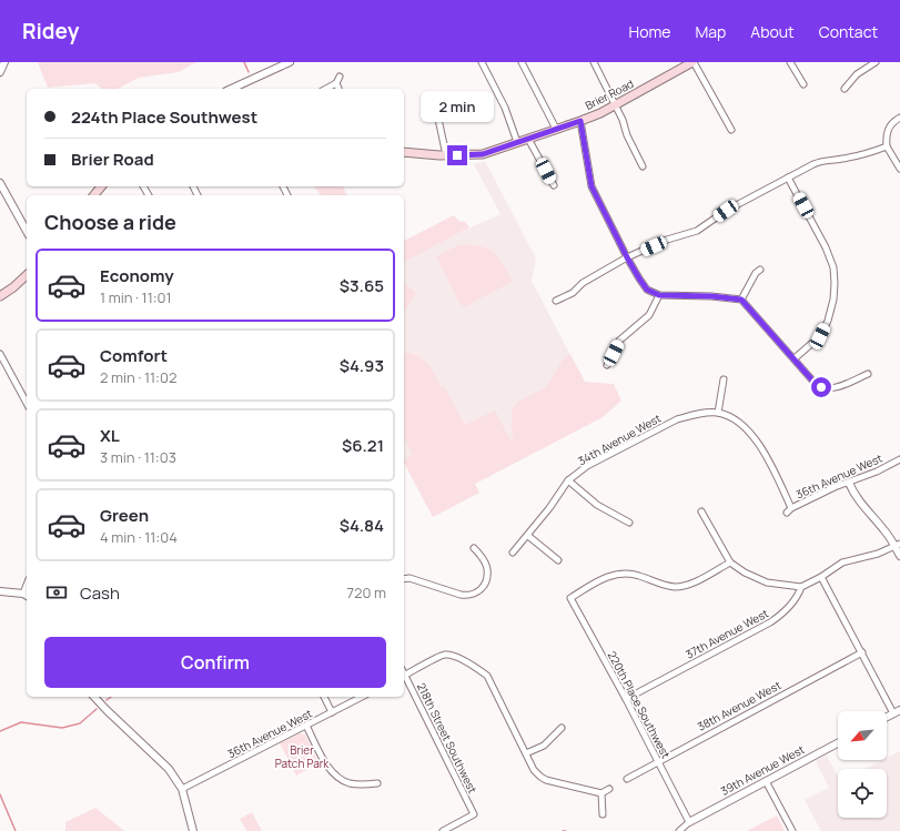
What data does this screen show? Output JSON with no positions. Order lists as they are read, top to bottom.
{
  "streets": {
    "main road": ["Brier Road"],
    "street": [
      "34th Avenue West",
      "36th Avenue West",
      "37th Avenue West",
      "220th Place Southwest",
      "38th Avenue West",
      "218th Street Southwest",
      "39th Avenue West"
    ]
  },
  "crossings": [
    ["34th Avenue West", "36th Avenue West"],
    ["37th Avenue West", "220th Place Southwest"],
    ["220th Place Southwest", "38th Avenue West"],
    ["220th Place Southwest", "39th Avenue West"]
  ],
  "parks": ["Brier Patch Park"],
  "north": "bottom left",
  "page": {
    "header": "Ridey",
    "nav": [
      "Home",
      "Map",
      "About",
      "Contact"
    ],
    "banner": ["224th Place Southwest", "Brier Road"],
    "bubble": "2 min",
    "heading": "Choose a ride",
    "list": [
      {
        "name": "Economy",
        "note": "1 min · 11:01",
        "value": "$3.65"
      },
      {
        "name": "Comfort",
        "note": "2 min · 11:02",
        "value": "$4.93"
      },
      {
        "name": "XL",
        "note": "3 min · 11:03",
        "value": "$6.21"
      },
      {
        "name": "Green",
        "note": "4 min · 11:04",
        "value": "$4.84"
      }
    ],
    "pay": ["Cash", "720 m"],
    "buttons": "Confirm"
  }
}
